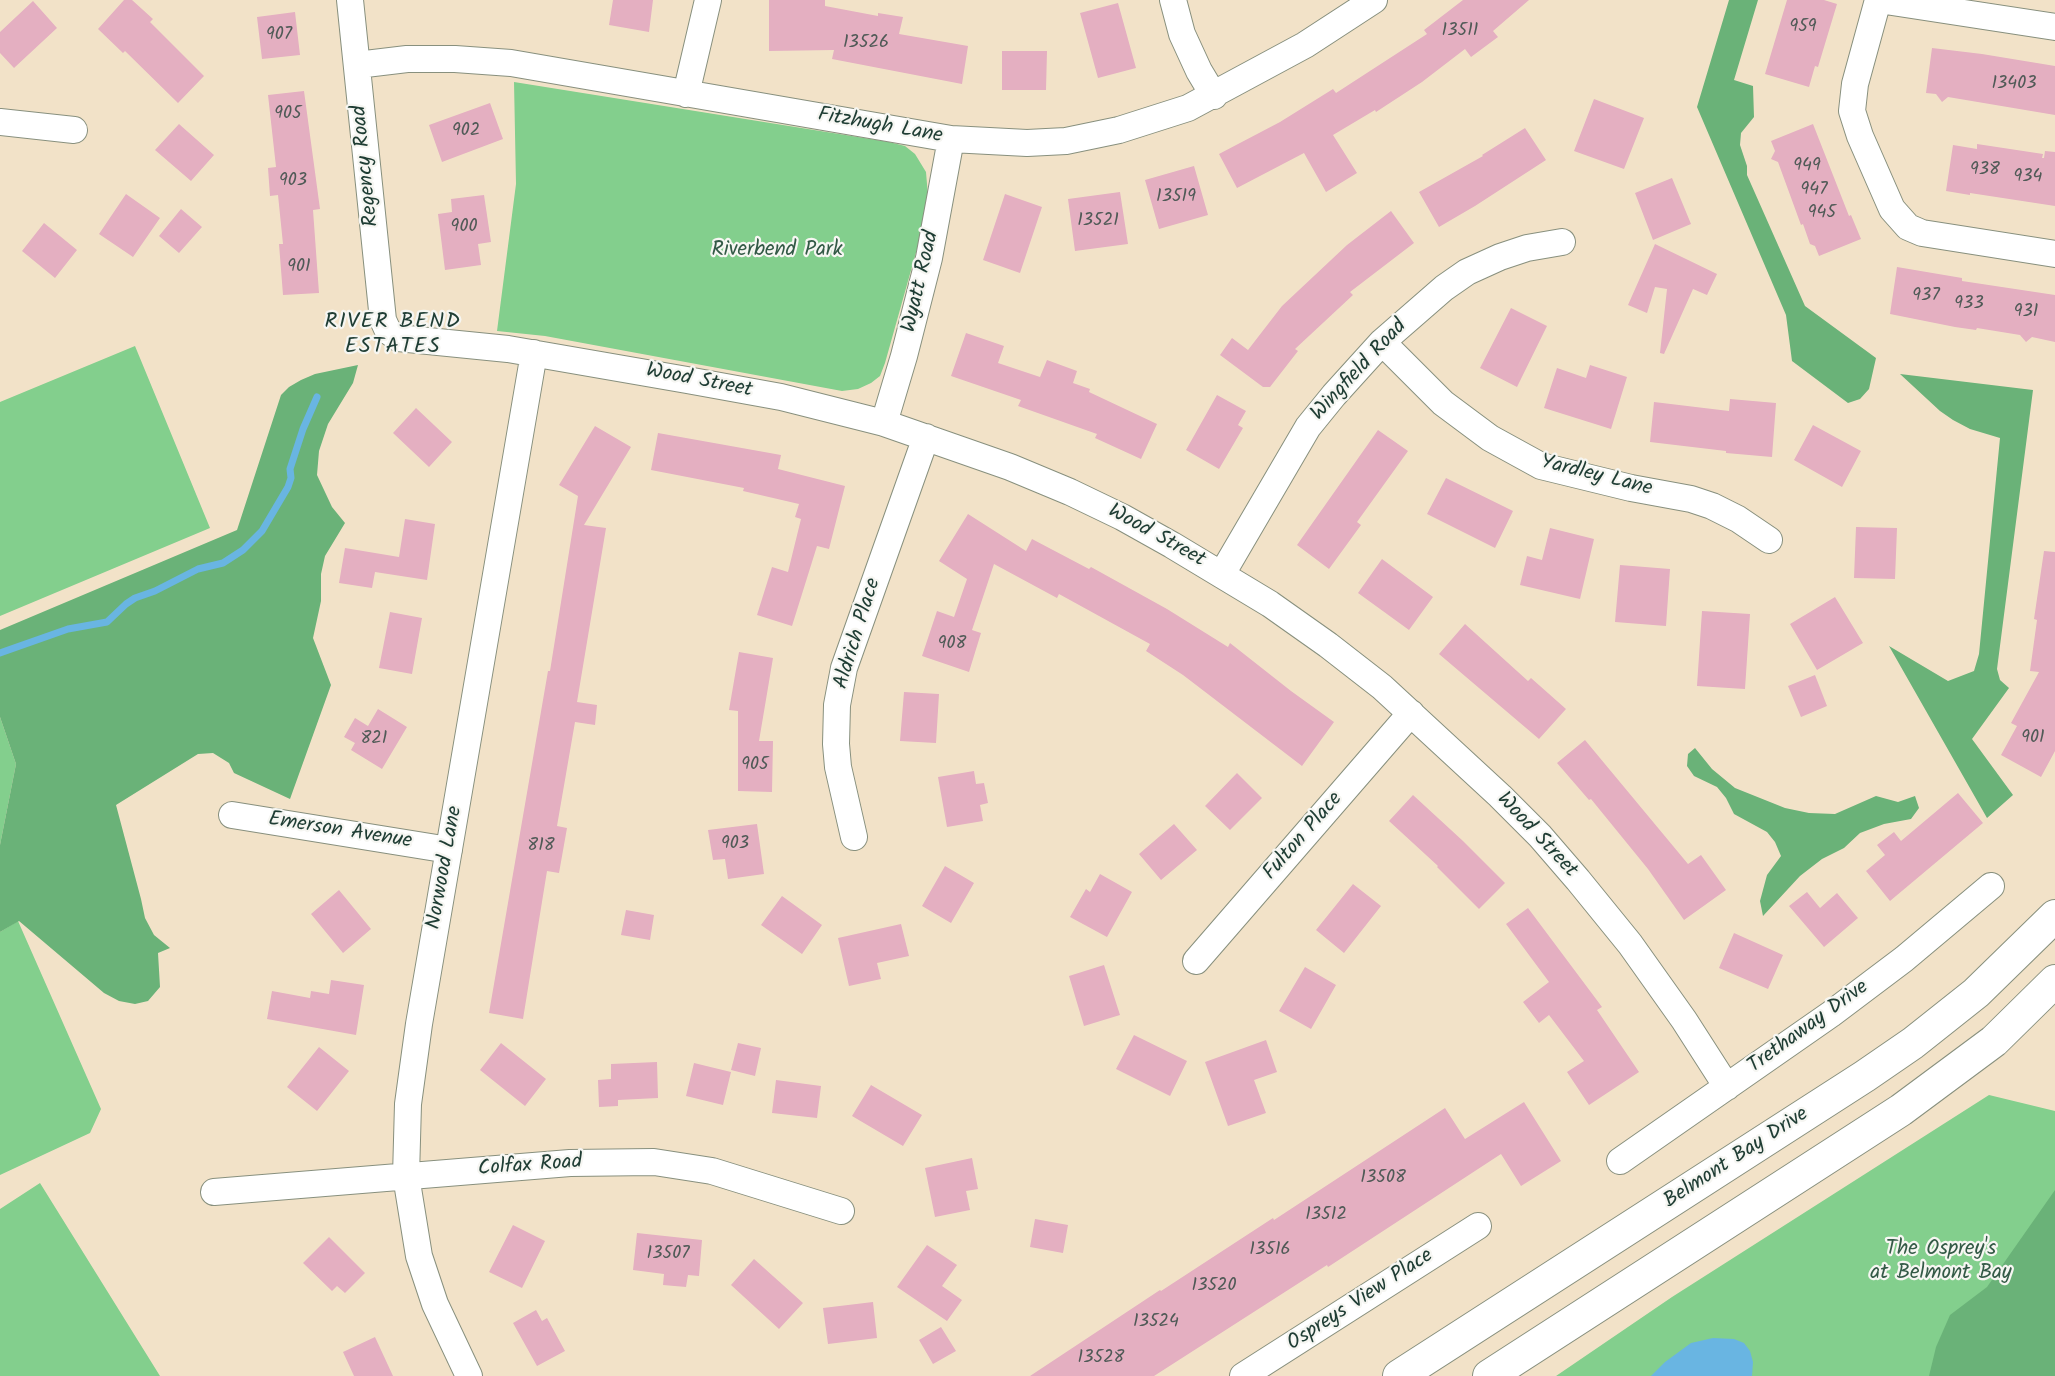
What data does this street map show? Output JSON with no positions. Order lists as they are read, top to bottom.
{
  "streets": {
    "street": [
      "Fitzhugh Lane",
      "Regency Road",
      "Wyatt Road",
      "Wingfield Road",
      "Wood Street",
      "Yardley Lane",
      "Aldrich Place",
      "Emerson Avenue",
      "Fulton Place",
      "Norwood Lane",
      "Trethaway Drive",
      "Belmont Bay Drive",
      "Colfax Road",
      "Ospreys View Place"
    ]
  },
  "crossings": [
    ["Fitzhugh Lane", "Regency Road"],
    ["Fitzhugh Lane", "Wyatt Road"],
    ["Regency Road", "Wood Street"],
    ["Wyatt Road", "Wood Street"],
    ["Wingfield Road", "Wood Street"],
    ["Wingfield Road", "Yardley Lane"],
    ["Wood Street", "Aldrich Place"],
    ["Wood Street", "Fulton Place"],
    ["Wood Street", "Norwood Lane"],
    ["Wood Street", "Trethaway Drive"],
    ["Emerson Avenue", "Norwood Lane"],
    ["Norwood Lane", "Colfax Road"]
  ],
  "districts": ["RIVER BEND ESTATES"],
  "parks": ["Riverbend Park", "The Osprey's at Belmont Bay"],
  "house_numbers": [
    "959",
    "13511",
    "907",
    "13526",
    "13403",
    "905",
    "902",
    "949",
    "938",
    "934",
    "903",
    "947",
    "13519",
    "945",
    "13521",
    "900",
    "901",
    "937",
    "933",
    "931",
    "908",
    "901",
    "821",
    "905",
    "903",
    "818",
    "13508",
    "13512",
    "13516",
    "13507",
    "13520",
    "13524",
    "13528"
  ]
}
